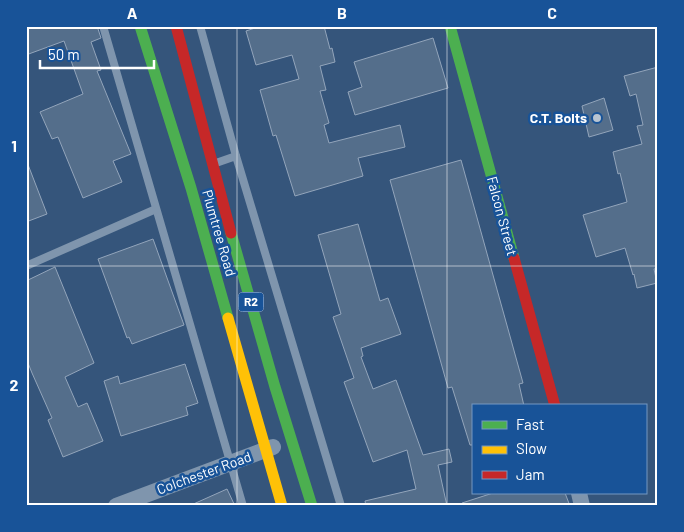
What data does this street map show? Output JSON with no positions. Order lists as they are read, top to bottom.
{
  "streets": {
    "main road": ["Falcon Street", "Plumtree Road", "R2"],
    "street": ["Colchester Road"]
  },
  "crossings": [
    ["Plumtree Road", "Colchester Road"]
  ],
  "places": ["C.T. Bolts"],
  "legend": ["Fast", "Slow", "Jam"],
  "scale_bar": "50 m",
  "grid": {
    "columns": ["A", "B", "C"],
    "rows": ["1", "2"]
  }
}
